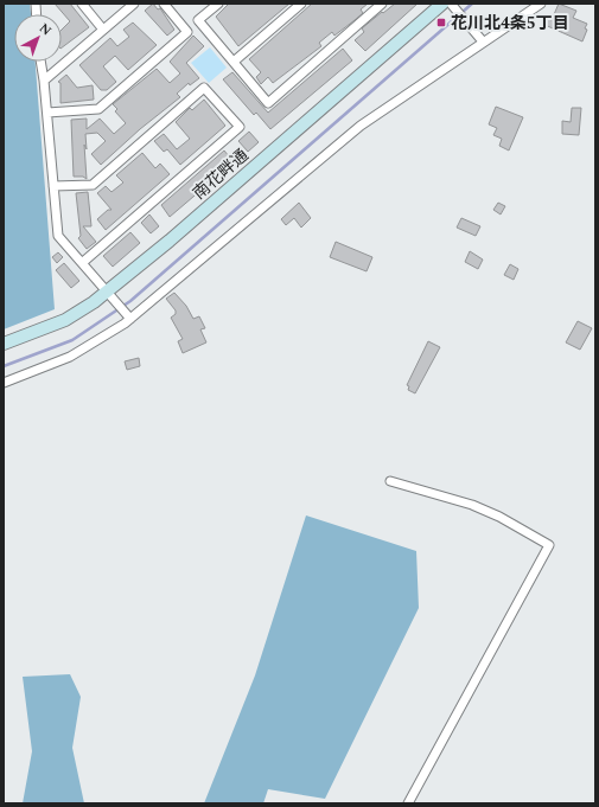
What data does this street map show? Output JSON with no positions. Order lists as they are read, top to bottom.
{
  "streets": {
    "street": ["南花畔通"]
  },
  "places": {
    "transit": ["花川北4条5丁目"]
  },
  "north": "top right"
}
